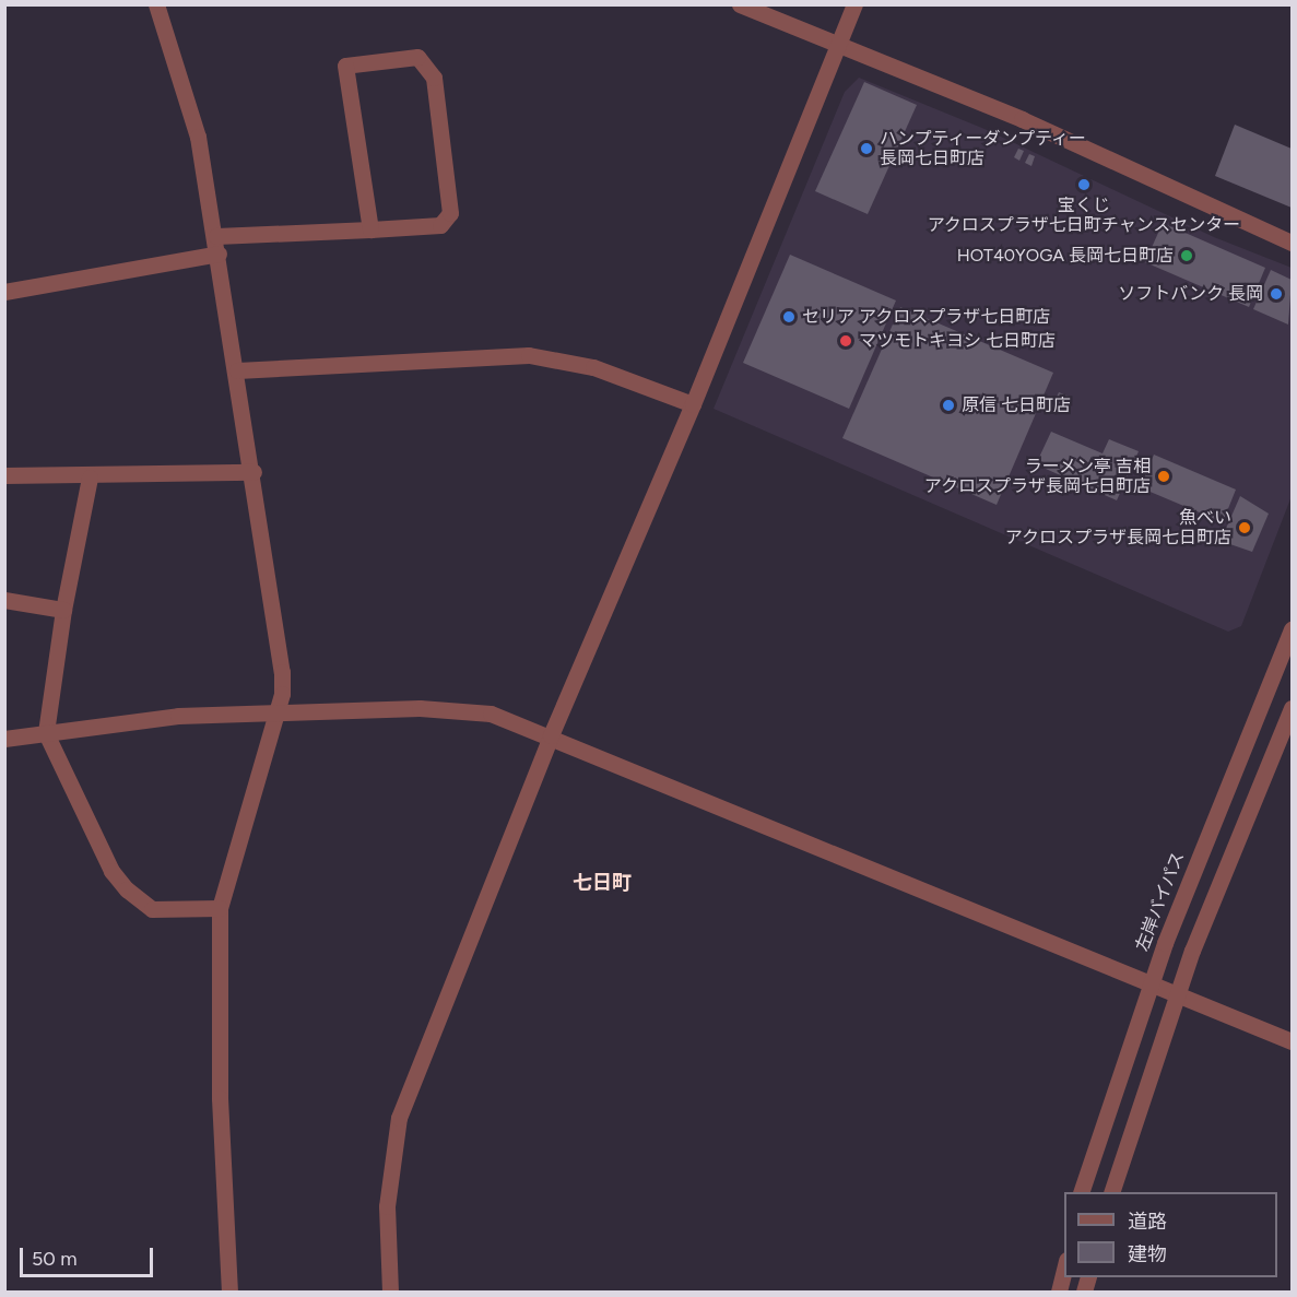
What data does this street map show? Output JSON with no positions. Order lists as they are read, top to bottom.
{
  "streets": {
    "street": ["左岸バイパス"]
  },
  "districts": ["七日町"],
  "places": [
    "ハンプティーダンプティー 長岡七日町店",
    "宝くじ アクロスプラザ七日町チャンスセンター",
    "HOT40YOGA 長岡七日町店",
    "ソフトバンク 長岡",
    "セリア アクロスプラザ七日町店",
    "マツモトキヨシ 七日町店",
    "原信 七日町店",
    "ラーメン亭 吉相 アクロスプラザ長岡七日町店",
    "魚べい アクロスプラザ長岡七日町店"
  ],
  "legend": ["道路", "建物"],
  "scale_bar": "50 m"
}
